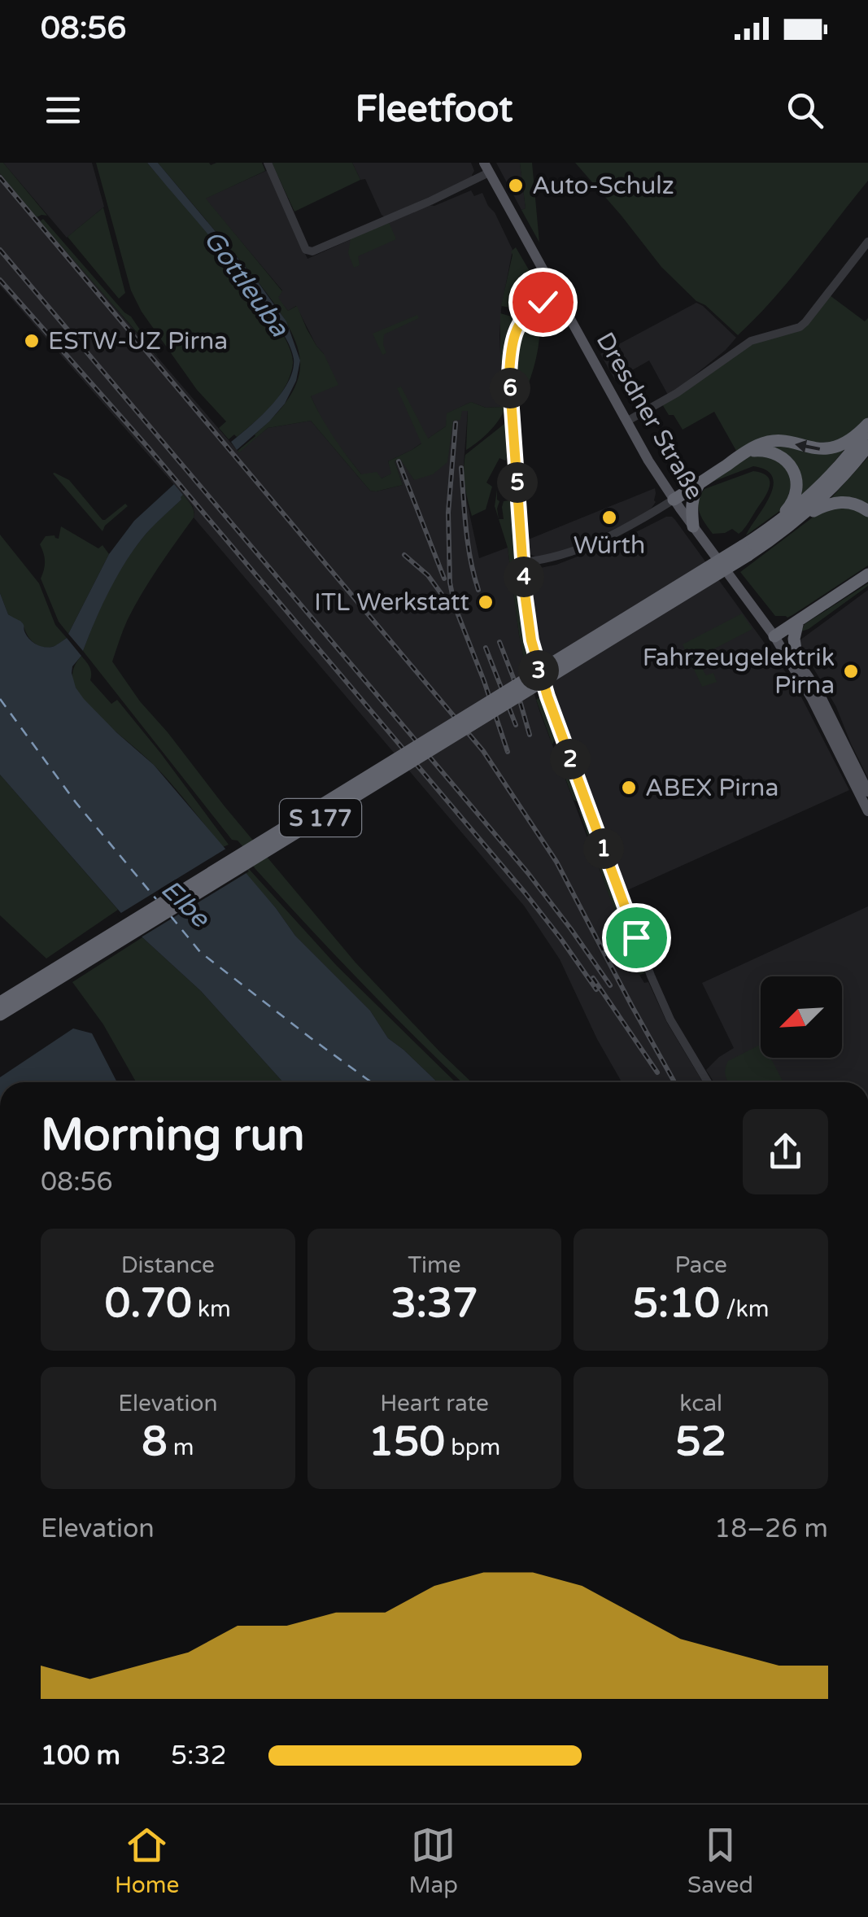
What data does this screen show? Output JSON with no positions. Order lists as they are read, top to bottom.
{
  "streets": {
    "highway": ["S 177"],
    "main road": ["Dresdner Straße"]
  },
  "water": ["Gottleuba", "Elbe"],
  "places": [
    "Auto-Schulz",
    "ESTW-UZ Pirna",
    "Würth",
    "ITL Werkstatt",
    "Fahrzeugelektrik Pirna",
    "ABEX Pirna"
  ],
  "north": "bottom left",
  "page": {
    "status": "08:56",
    "header": "Fleetfoot",
    "pins": [
      "6",
      "5",
      "4",
      "3",
      "2",
      "1"
    ],
    "heading": ["Morning run", "08:56"],
    "stats": [
      ["Distance", "0.70 km"],
      ["Time", "3:37"],
      ["Pace", "5:10 /km"],
      ["Elevation", "8 m"],
      ["Heart rate", "150 bpm"],
      ["kcal", "52"]
    ],
    "chart": ["Elevation", "18–26 m"],
    "list": [
      {
        "name": "100 m",
        "note": "5:32"
      }
    ],
    "tabs": ["Home", "Map", "Saved"]
  }
}
